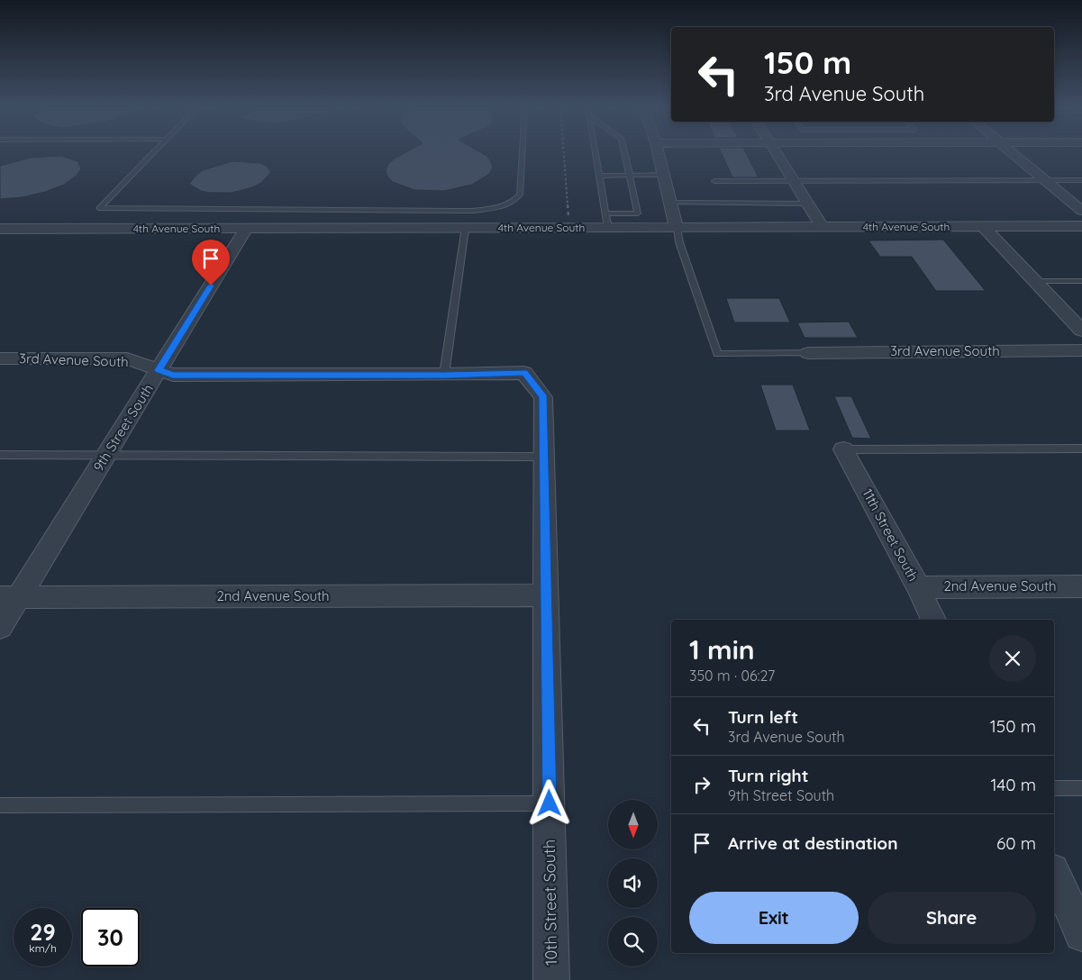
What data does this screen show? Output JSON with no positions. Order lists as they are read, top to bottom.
{
  "streets": {
    "street": [
      "4th Avenue South",
      "3rd Avenue South",
      "9th Street South",
      "11th Street South",
      "2nd Avenue South",
      "10th Street South"
    ]
  },
  "crossings": [
    ["4th Avenue South", "9th Street South"],
    ["3rd Avenue South", "9th Street South"],
    ["3rd Avenue South", "10th Street South"],
    ["9th Street South", "2nd Avenue South"],
    ["11th Street South", "2nd Avenue South"],
    ["2nd Avenue South", "10th Street South"]
  ],
  "north": "bottom",
  "page": {
    "turn": ["150 m", "3rd Avenue South"],
    "heading": ["1 min", "350 m · 06:27"],
    "list": [
      {
        "name": "Turn left",
        "note": "3rd Avenue South",
        "value": "150 m"
      },
      {
        "name": "Turn right",
        "note": "9th Street South",
        "value": "140 m"
      },
      {
        "name": "Arrive at destination",
        "value": "60 m"
      }
    ],
    "buttons": ["Exit", "Share"],
    "speed": "29 km/h",
    "limit": "30"
  }
}
